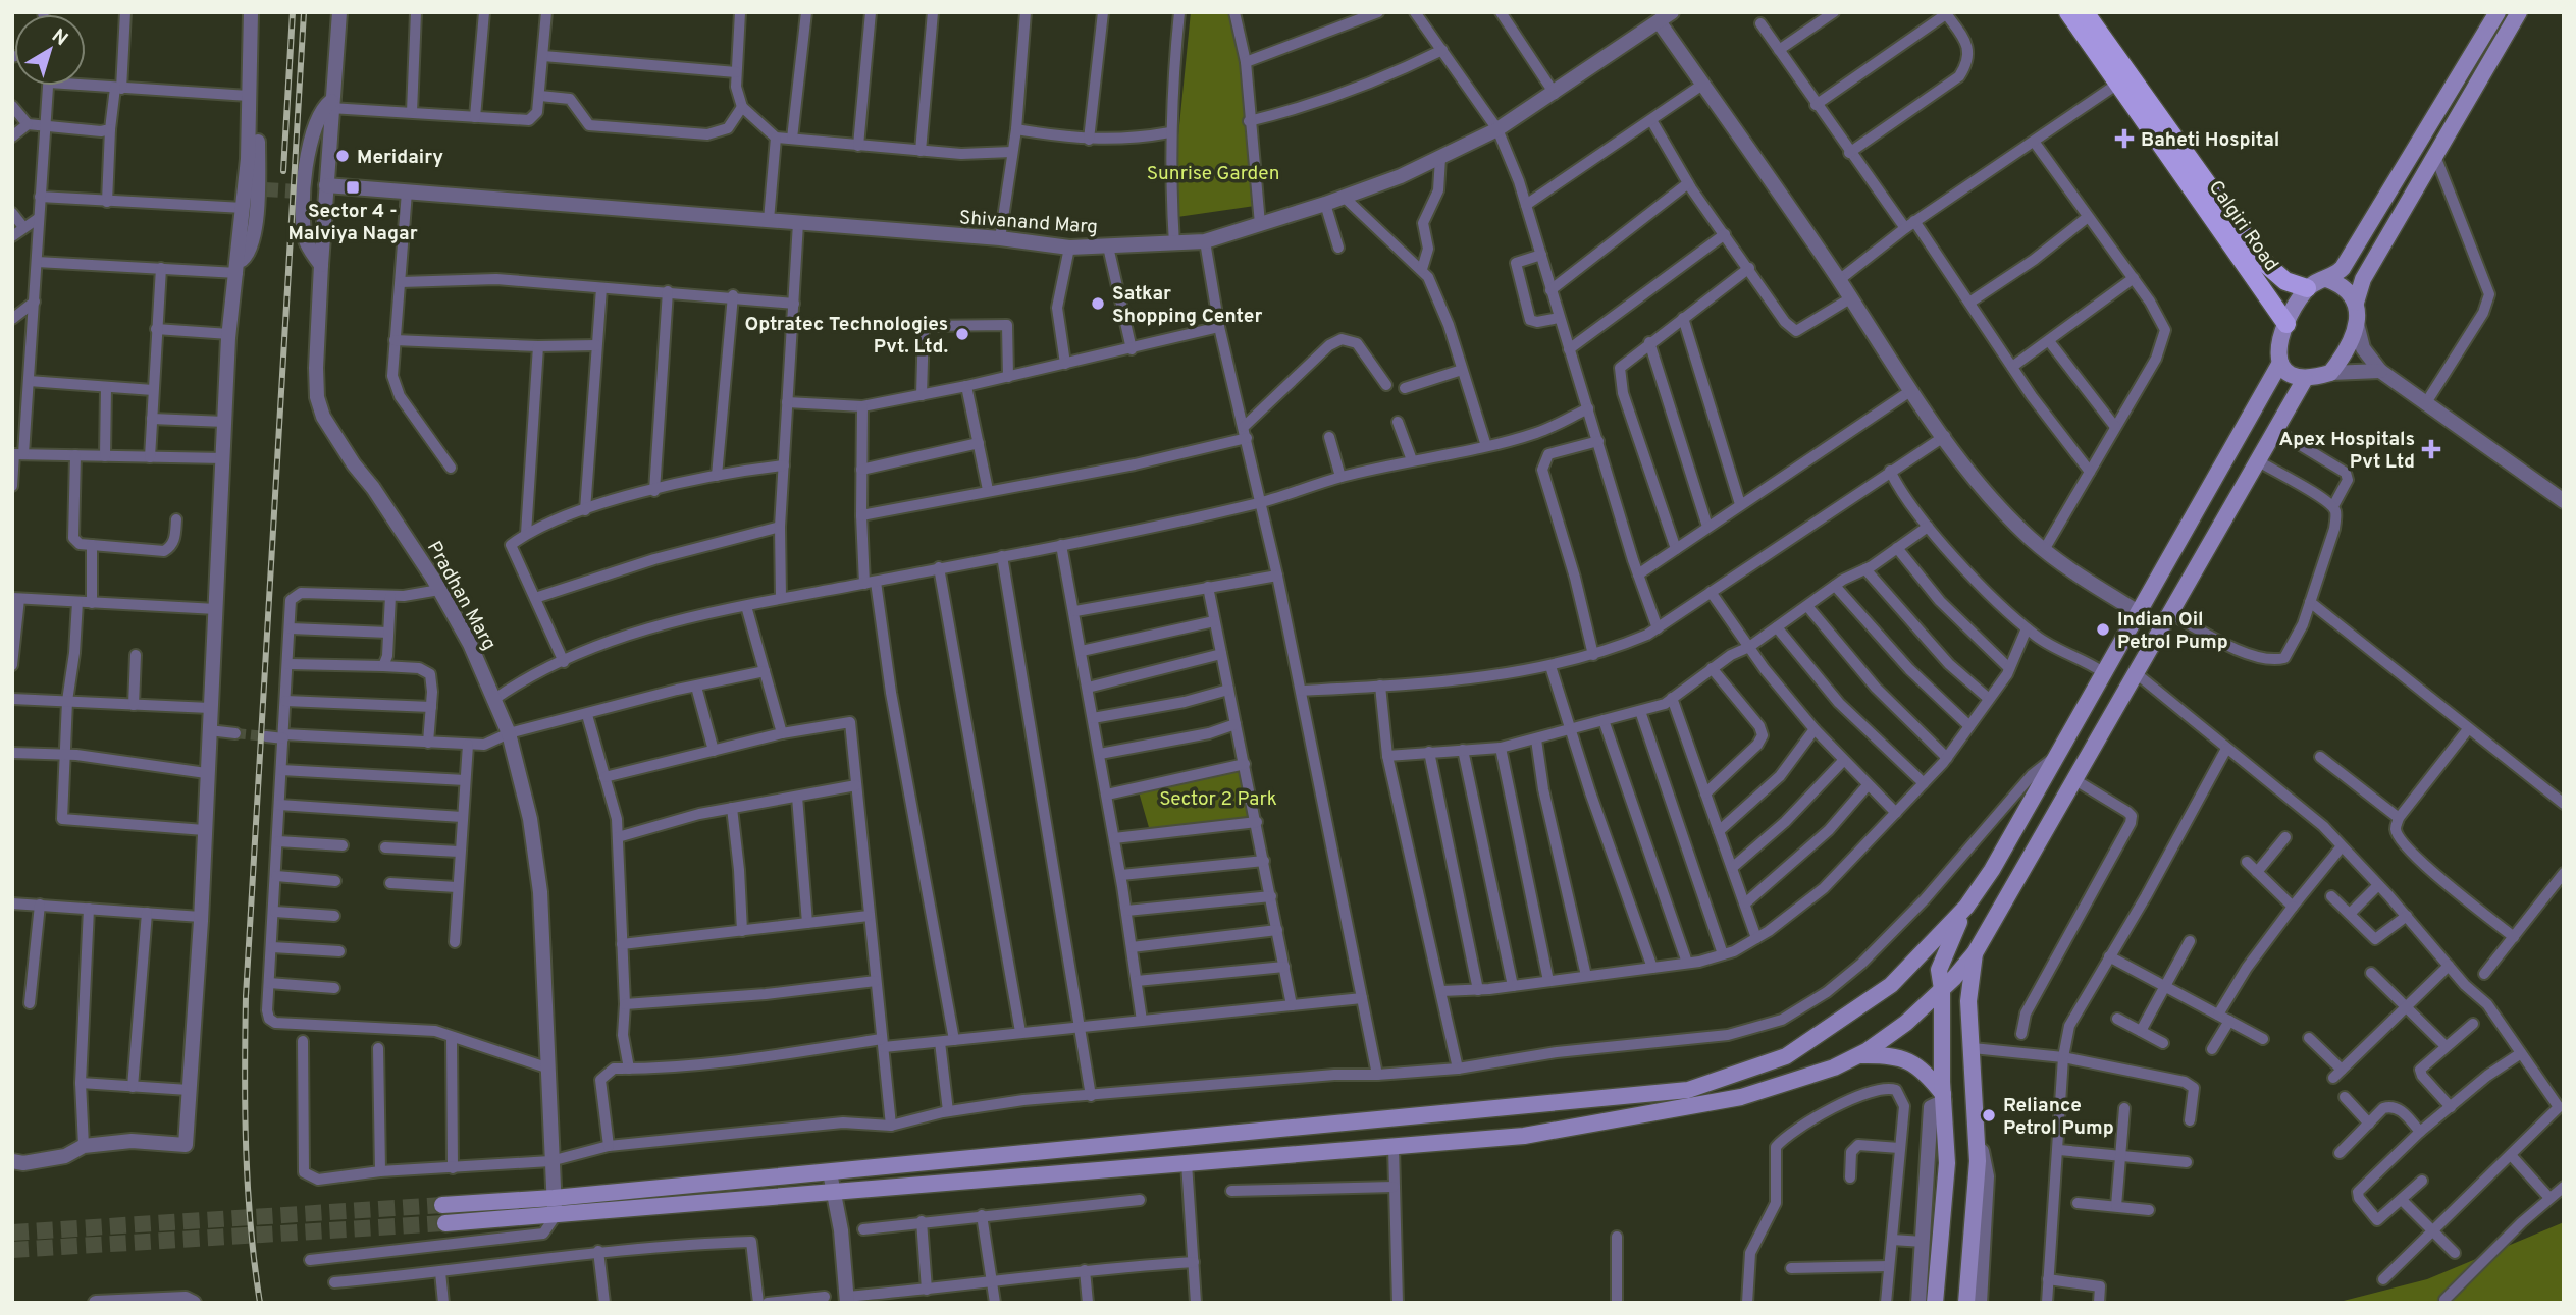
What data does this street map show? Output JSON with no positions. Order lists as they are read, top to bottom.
{
  "streets": {
    "main road": ["Calgiri Road"],
    "street": ["Shivanand Marg", "Pradhan Marg"]
  },
  "crossings": [
    ["Shivanand Marg", "Pradhan Marg"]
  ],
  "parks": ["Sunrise Garden", "Sector 2 Park"],
  "places": {
    "health": ["Baheti Hospital", "Apex Hospitals Pvt Ltd"],
    "other": [
      "Meridairy",
      "Satkar Shopping Center",
      "Optratec Technologies Pvt. Ltd.",
      "Indian Oil Petrol Pump",
      "Reliance Petrol Pump"
    ],
    "transit": ["Sector 4 - Malviya Nagar"]
  },
  "north": "top right"
}
